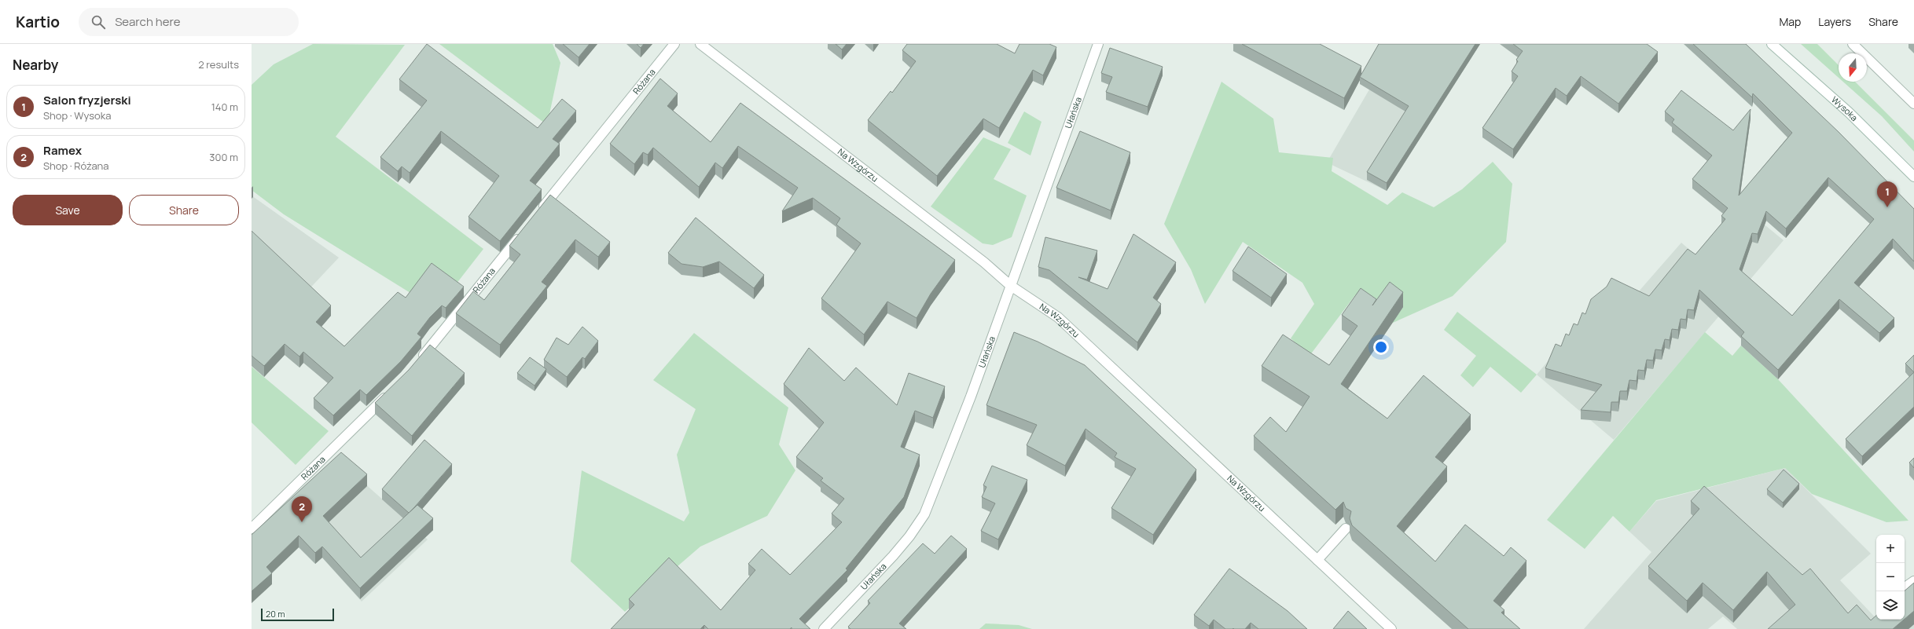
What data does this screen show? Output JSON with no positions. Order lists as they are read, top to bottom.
{
  "streets": {
    "street": [
      "Różana",
      "Wysoka",
      "Ułańska",
      "Na Wzgórzu"
    ]
  },
  "crossings": [
    ["Ułańska", "Na Wzgórzu"]
  ],
  "scale_bar": "20 m",
  "north": "bottom",
  "page": {
    "header": "Kartio",
    "search": "Search here",
    "nav": ["Map", "Layers", "Share"],
    "heading": ["Nearby", "2 results"],
    "list": [
      {
        "mark": "1",
        "name": "Salon fryzjerski",
        "note": "Shop · Wysoka",
        "value": "140 m"
      },
      {
        "mark": "2",
        "name": "Ramex",
        "note": "Shop · Różana",
        "value": "300 m"
      }
    ],
    "pins": ["1", "2"],
    "buttons": ["Save", "Share"],
    "map_buttons": ["+", "−"],
    "scale": "20 m"
  }
}
